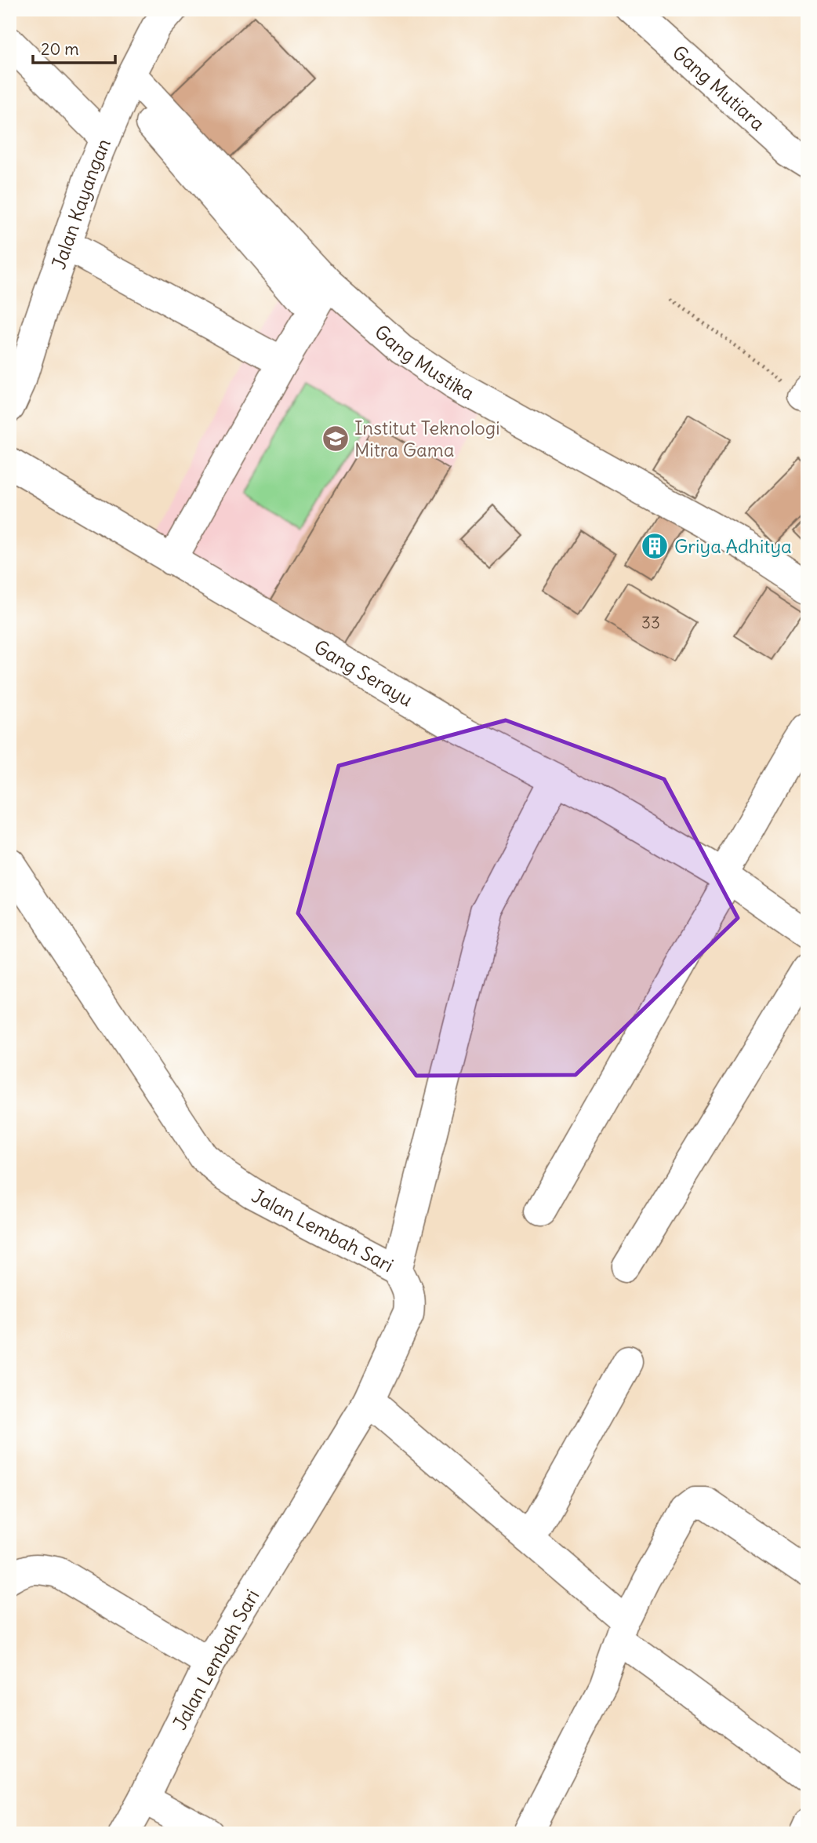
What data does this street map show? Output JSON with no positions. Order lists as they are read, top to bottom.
{
  "streets": {
    "street": [
      "Gang Mutiara",
      "Jalan Kayangan",
      "Gang Mustika",
      "Gang Serayu",
      "Jalan Lembah Sari"
    ]
  },
  "crossings": [
    ["Jalan Kayangan", "Gang Mustika"]
  ],
  "places": {
    "school or university": ["Institut Teknologi Mitra Gama"],
    "building": ["Griya Adhitya"]
  },
  "house_numbers": ["33"],
  "scale_bar": "20 m"
}
